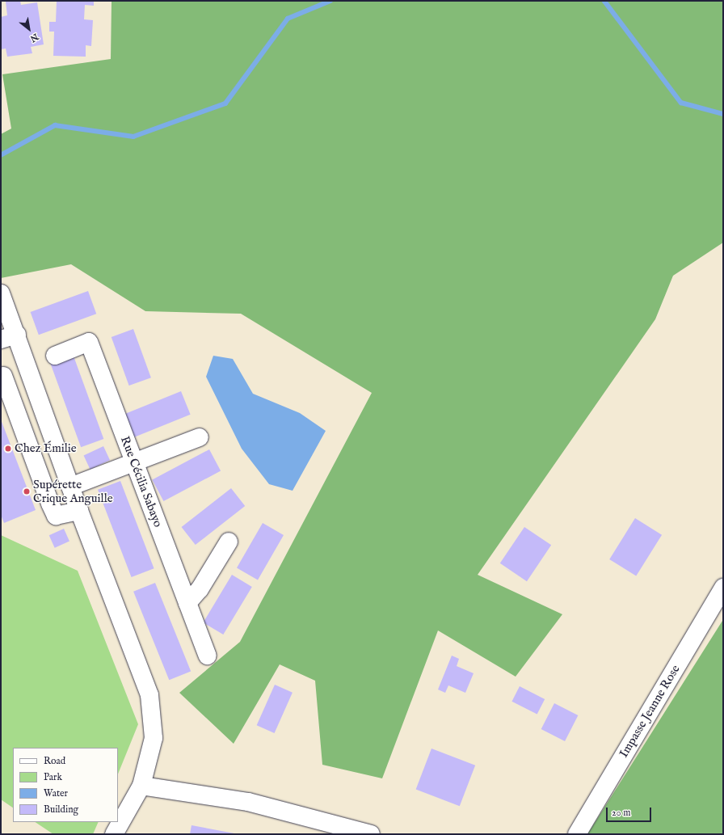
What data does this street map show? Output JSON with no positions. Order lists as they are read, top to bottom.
{
  "streets": {
    "street": ["Rue Cécilia Sabayo", "Impasse Jeanne Rose"]
  },
  "places": ["Chez Émilie", "Supérette Crique Anguille"],
  "legend": [
    "Road",
    "Park",
    "Water",
    "Building"
  ],
  "scale_bar": "20 m",
  "north": "bottom right"
}
